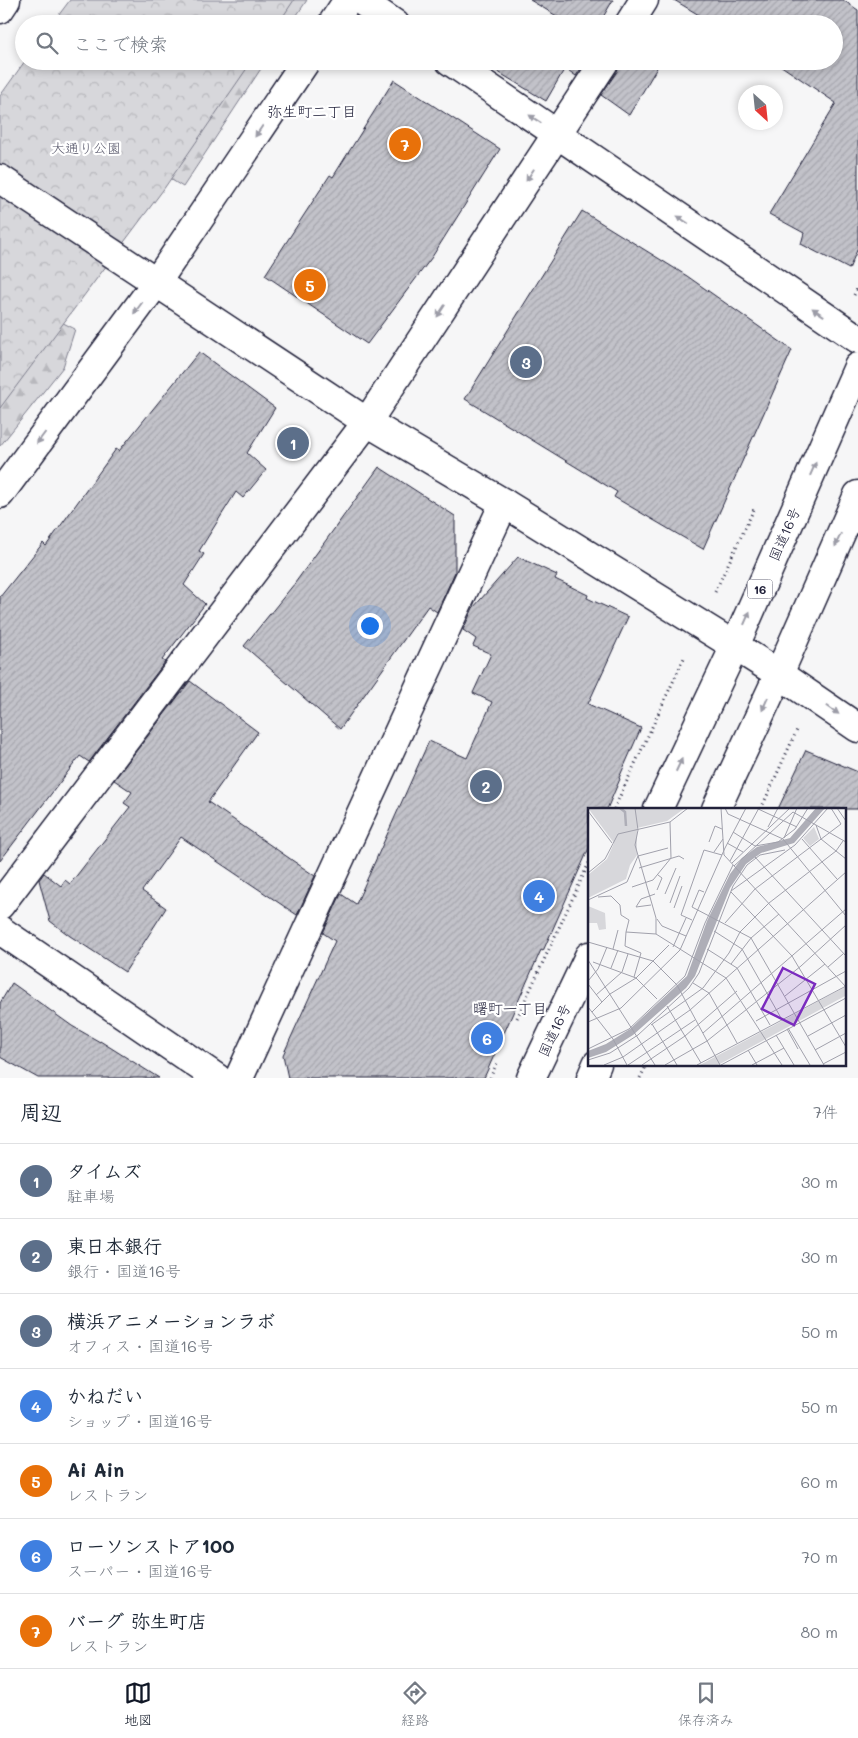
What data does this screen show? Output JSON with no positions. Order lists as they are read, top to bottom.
{
  "streets": {
    "main road": ["国道16号", "16"]
  },
  "districts": ["弥生町二丁目", "曙町一丁目"],
  "parks": ["大通り公園"],
  "north": "bottom right",
  "page": {
    "search": "ここで検索",
    "pins": [
      "7",
      "5",
      "3",
      "1",
      "2",
      "4",
      "6"
    ],
    "heading": ["周辺", "7件"],
    "list": [
      {
        "mark": "1",
        "name": "タイムズ",
        "note": "駐車場",
        "value": "30 m"
      },
      {
        "mark": "2",
        "name": "東日本銀行",
        "note": "銀行 · 国道16号",
        "value": "30 m"
      },
      {
        "mark": "3",
        "name": "横浜アニメーションラボ",
        "note": "オフィス · 国道16号",
        "value": "50 m"
      },
      {
        "mark": "4",
        "name": "かねだい",
        "note": "ショップ · 国道16号",
        "value": "50 m"
      },
      {
        "mark": "5",
        "name": "Ai Ain",
        "note": "レストラン",
        "value": "60 m"
      },
      {
        "mark": "6",
        "name": "ローソンストア100",
        "note": "スーパー · 国道16号",
        "value": "70 m"
      },
      {
        "mark": "7",
        "name": "バーグ 弥生町店",
        "note": "レストラン",
        "value": "80 m"
      }
    ],
    "nav": ["地図", "経路", "保存済み"]
  }
}
